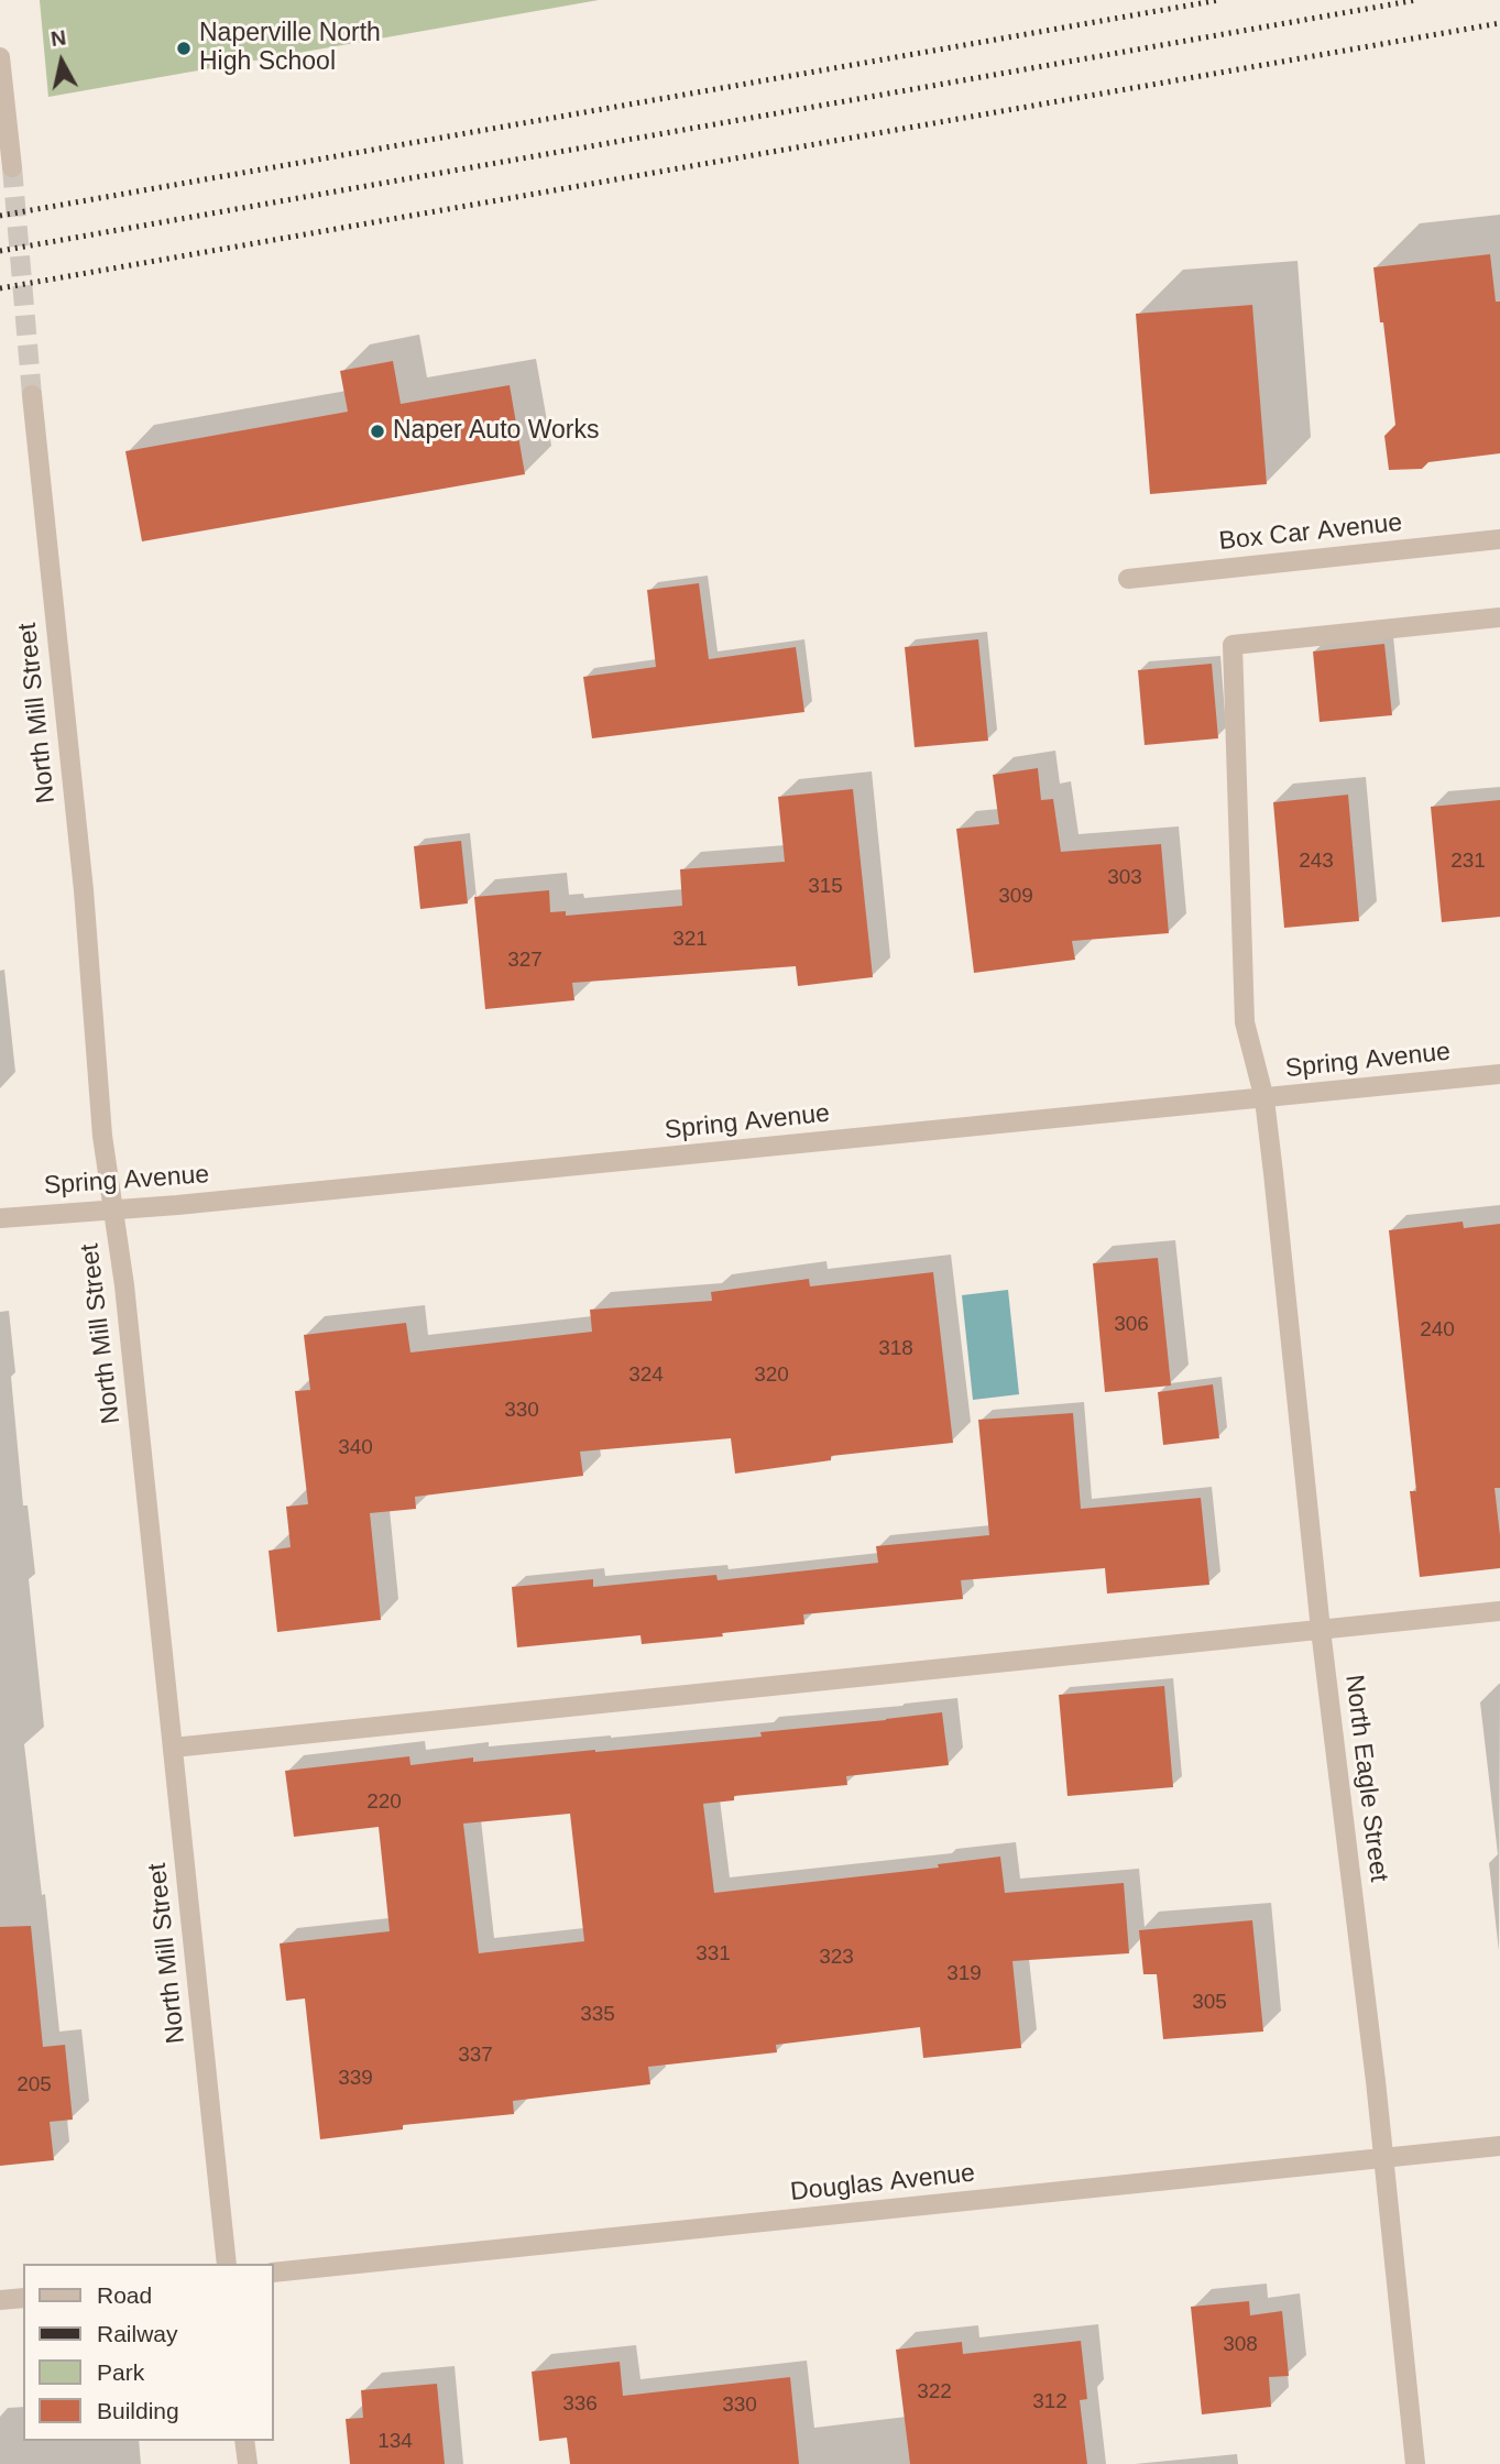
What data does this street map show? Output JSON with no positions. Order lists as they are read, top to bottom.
{
  "streets": {
    "street": [
      "Box Car Avenue",
      "North Mill Street",
      "Spring Avenue",
      "North Eagle Street",
      "Douglas Avenue"
    ]
  },
  "crossings": [
    ["North Mill Street", "Spring Avenue"],
    ["Spring Avenue", "North Eagle Street"],
    ["North Eagle Street", "Douglas Avenue"]
  ],
  "places": ["Naperville North High School", "Naper Auto Works"],
  "house_numbers": [
    "243",
    "231",
    "303",
    "315",
    "309",
    "321",
    "327",
    "306",
    "240",
    "318",
    "324",
    "320",
    "330",
    "340",
    "220",
    "331",
    "323",
    "319",
    "305",
    "335",
    "337",
    "339",
    "205",
    "308",
    "322",
    "312",
    "336",
    "330",
    "134"
  ],
  "legend": [
    "Road",
    "Railway",
    "Park",
    "Building"
  ],
  "north": "top"
}
